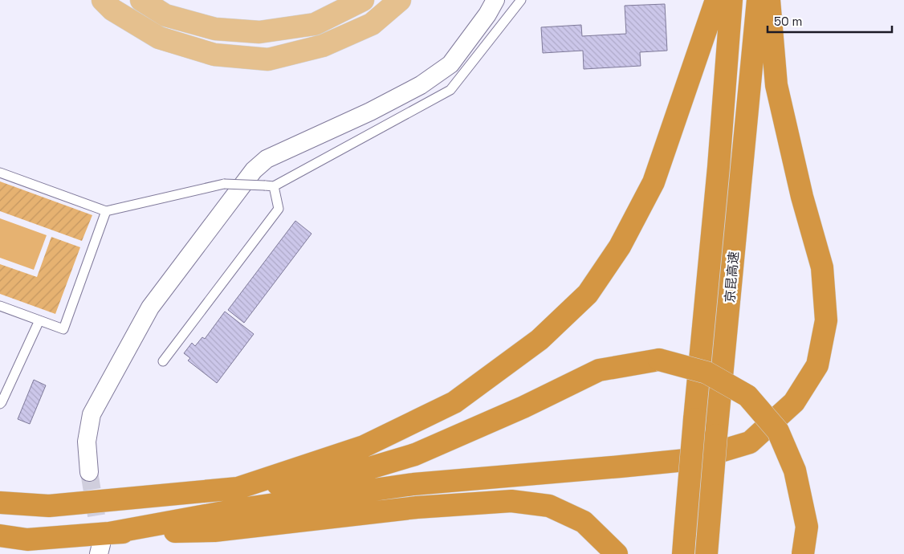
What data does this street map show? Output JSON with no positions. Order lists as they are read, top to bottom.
{
  "streets": {
    "highway": ["京昆高速"]
  },
  "scale_bar": "50 m"
}
